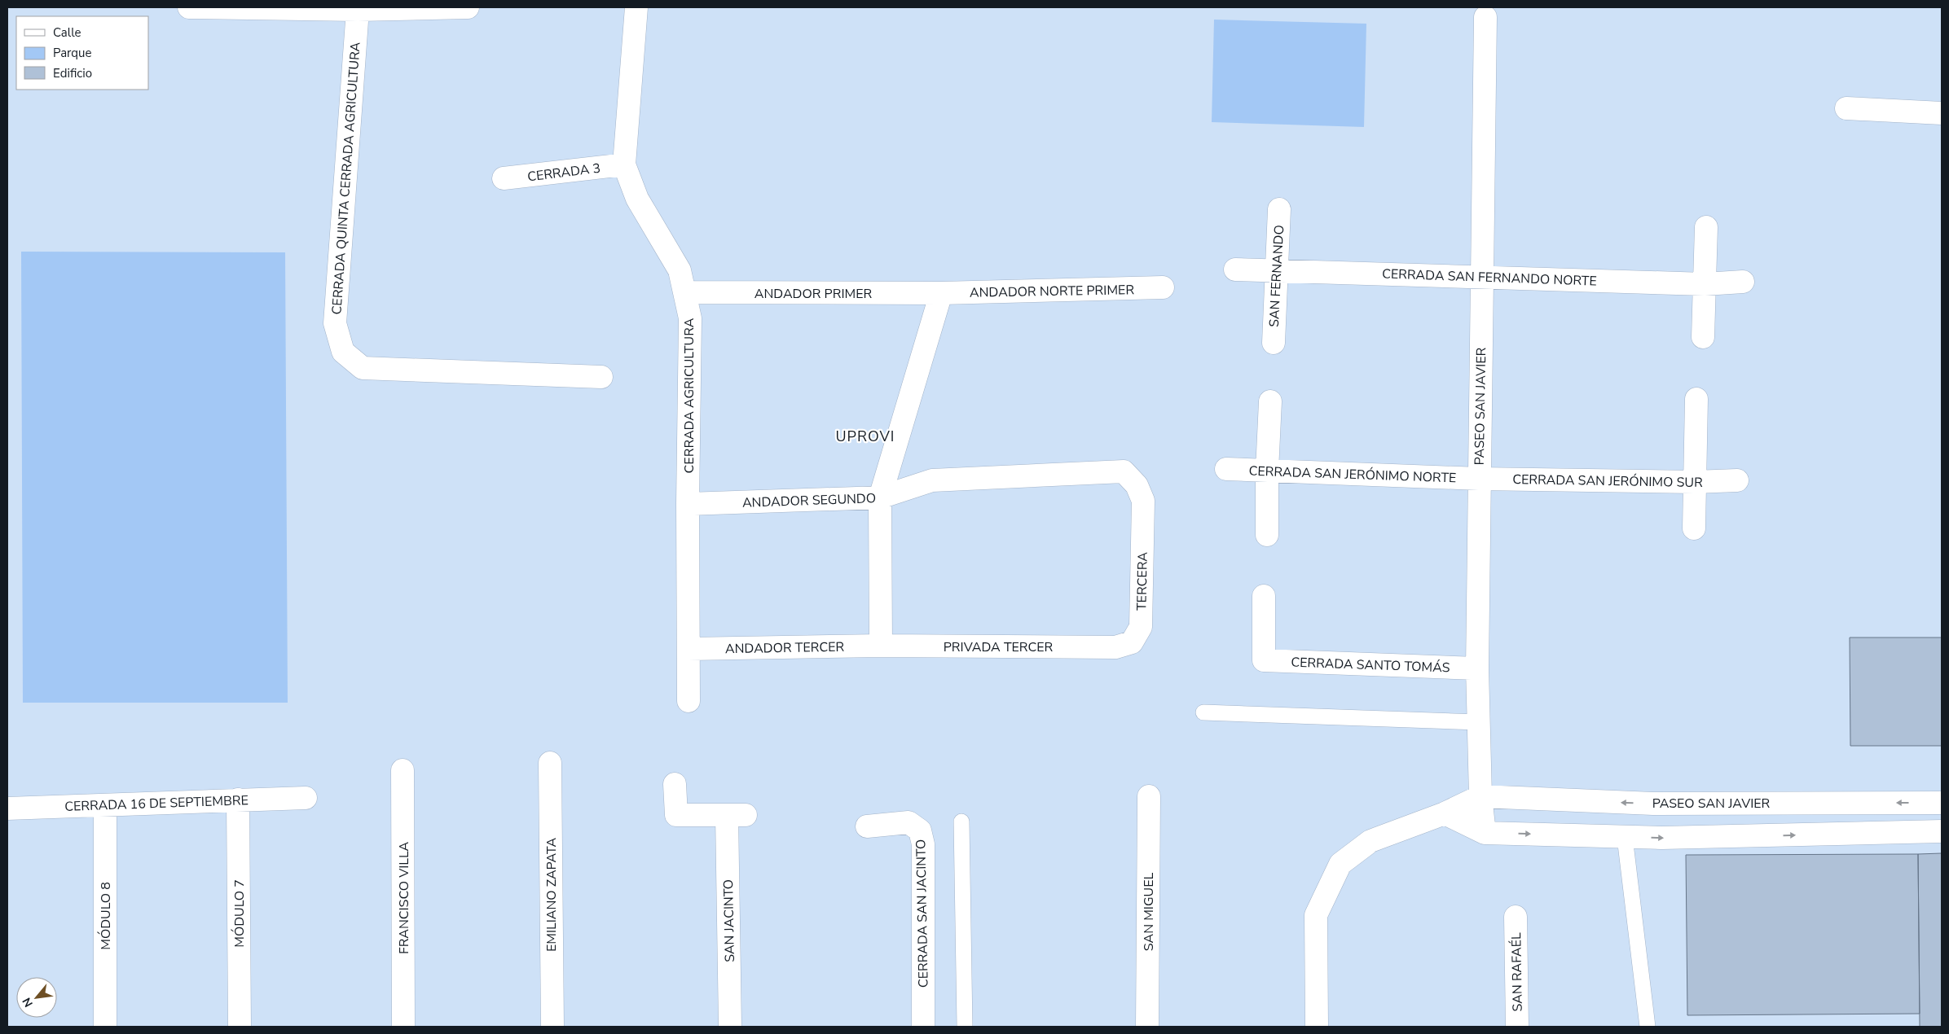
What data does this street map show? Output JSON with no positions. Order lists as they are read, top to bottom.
{
  "streets": {
    "street": [
      "CERRADA 3",
      "CERRADA QUINTA CERRADA AGRICULTURA",
      "SAN FERNANDO",
      "CERRADA SAN FERNANDO NORTE",
      "ANDADOR NORTE PRIMER",
      "ANDADOR PRIMER",
      "CERRADA AGRICULTURA",
      "PASEO SAN JAVIER",
      "CERRADA SAN JERÓNIMO NORTE",
      "CERRADA SAN JERÓNIMO SUR",
      "ANDADOR SEGUNDO",
      "TERCERA",
      "PRIVADA TERCER",
      "ANDADOR TERCER",
      "CERRADA SANTO TOMÁS",
      "CERRADA 16 DE SEPTIEMBRE",
      "EMILIANO ZAPATA",
      "FRANCISCO VILLA",
      "SAN MIGUEL",
      "MÓDULO 7",
      "CERRADA SAN JACINTO",
      "MÓDULO 8",
      "SAN JACINTO",
      "SAN RAFAÉL"
    ]
  },
  "crossings": [
    ["CERRADA 3", "CERRADA AGRICULTURA"],
    ["SAN FERNANDO", "CERRADA SAN FERNANDO NORTE"],
    ["CERRADA SAN FERNANDO NORTE", "PASEO SAN JAVIER"],
    ["ANDADOR NORTE PRIMER", "ANDADOR PRIMER"],
    ["ANDADOR PRIMER", "CERRADA AGRICULTURA"],
    ["CERRADA AGRICULTURA", "ANDADOR SEGUNDO"],
    ["CERRADA AGRICULTURA", "ANDADOR TERCER"],
    ["PASEO SAN JAVIER", "CERRADA SAN JERÓNIMO NORTE"],
    ["PASEO SAN JAVIER", "CERRADA SAN JERÓNIMO SUR"],
    ["PASEO SAN JAVIER", "CERRADA SANTO TOMÁS"],
    ["CERRADA SAN JERÓNIMO NORTE", "CERRADA SAN JERÓNIMO SUR"],
    ["ANDADOR SEGUNDO", "TERCERA"],
    ["TERCERA", "PRIVADA TERCER"],
    ["PRIVADA TERCER", "ANDADOR TERCER"],
    ["CERRADA 16 DE SEPTIEMBRE", "MÓDULO 7"],
    ["CERRADA 16 DE SEPTIEMBRE", "MÓDULO 8"]
  ],
  "districts": ["UPROVI"],
  "legend": ["Calle", "Parque", "Edificio"],
  "north": "bottom left"
}
